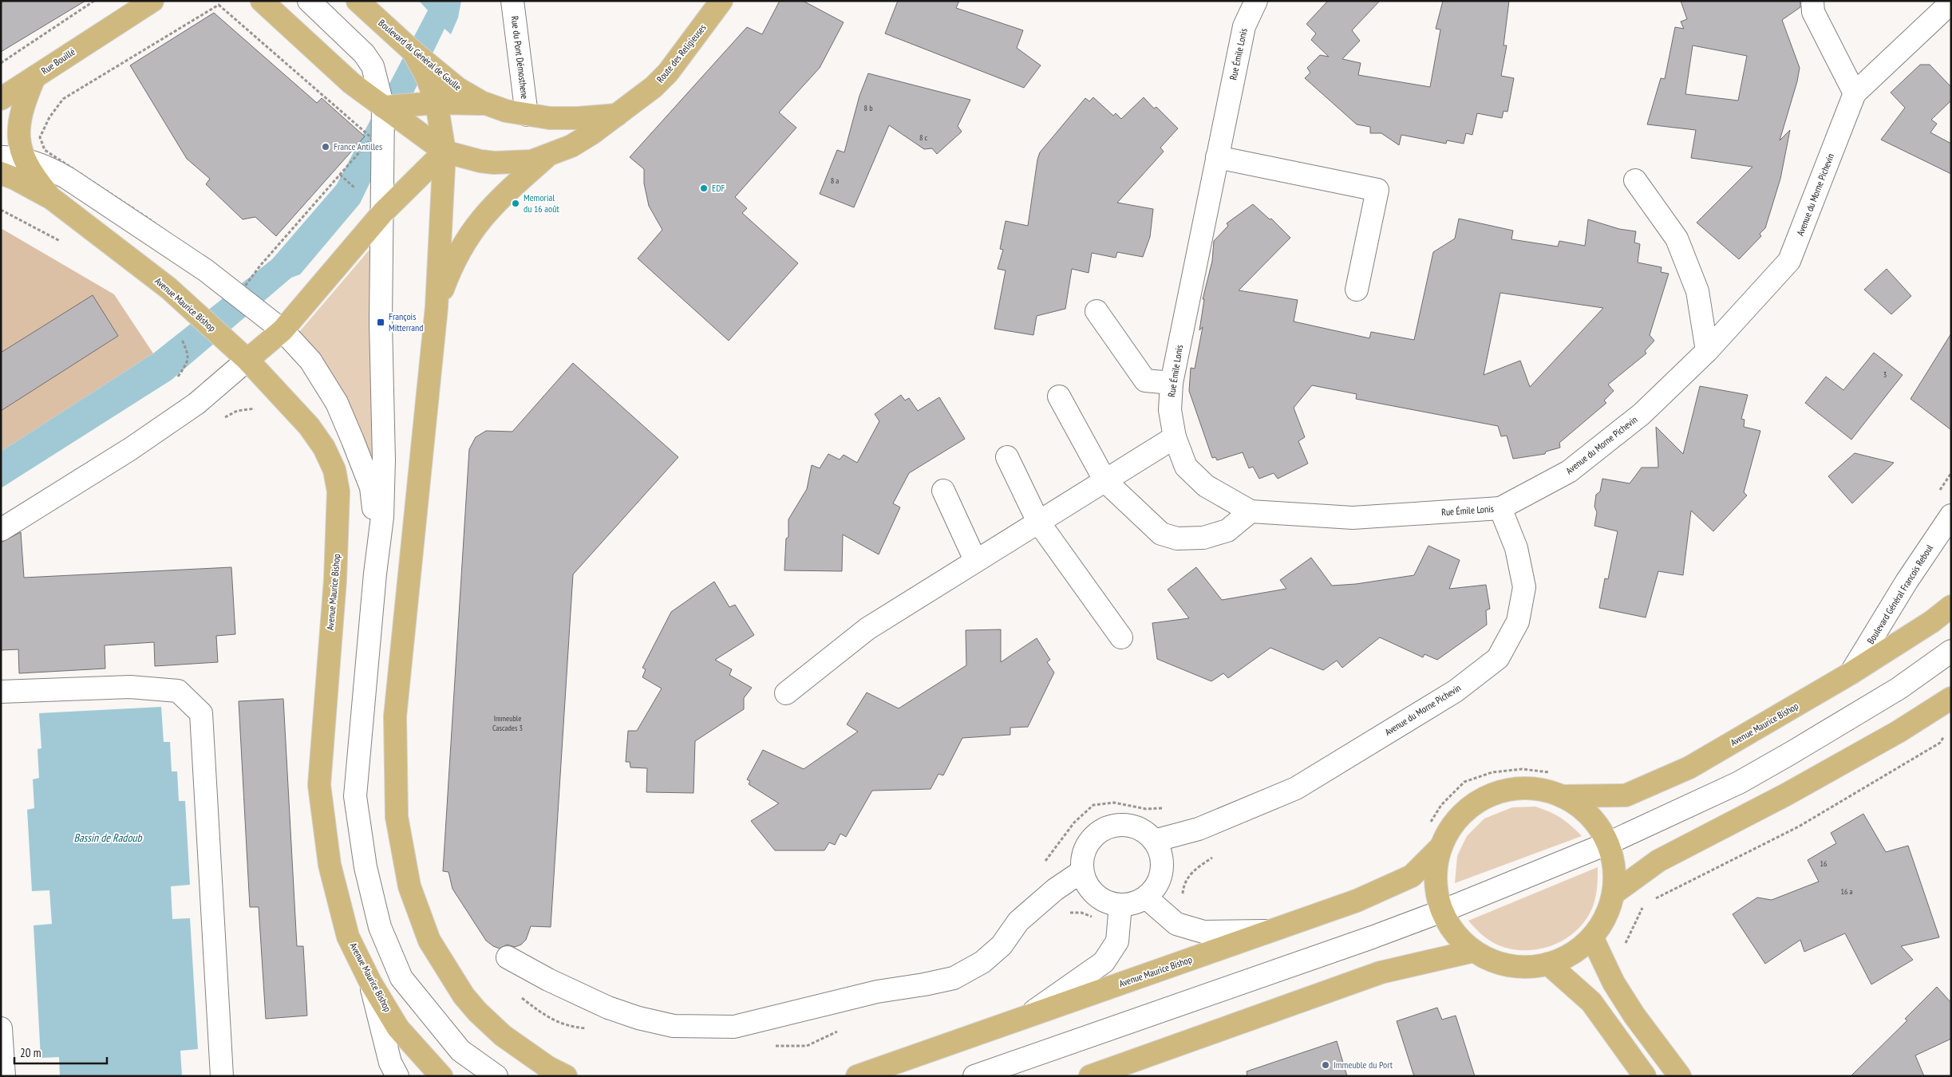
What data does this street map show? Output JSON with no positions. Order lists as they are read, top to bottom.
{
  "streets": {
    "main road": [
      "Route des Religieuses",
      "Boulevard du Général de Gaulle",
      "Rue Bouillé",
      "Avenue Maurice Bishop"
    ],
    "street": [
      "Rue Émile Lonis",
      "Rue du Pont Démosthene",
      "Avenue du Morne Pichevin",
      "Boulevard Général Francois Reboul"
    ]
  },
  "crossings": [
    ["Route des Religieuses", "Boulevard du Général de Gaulle"],
    ["Rue Émile Lonis", "Avenue du Morne Pichevin"],
    ["Boulevard du Général de Gaulle", "Rue du Pont Démosthene"],
    ["Rue Bouillé", "Avenue Maurice Bishop"],
    ["Avenue Maurice Bishop", "Boulevard Général Francois Reboul"]
  ],
  "water": ["Bassin de Radoub"],
  "places": {
    "other": [
      "France Antilles",
      "EDF",
      "Memorial du 16 août",
      "Immeuble du Port"
    ],
    "transit": ["François Mitterrand"]
  },
  "house_numbers": [
    "8 b",
    "8 c",
    "8 a",
    "3",
    "Immeuble Cascades 3",
    "16",
    "16 a"
  ],
  "scale_bar": "20 m"
}
